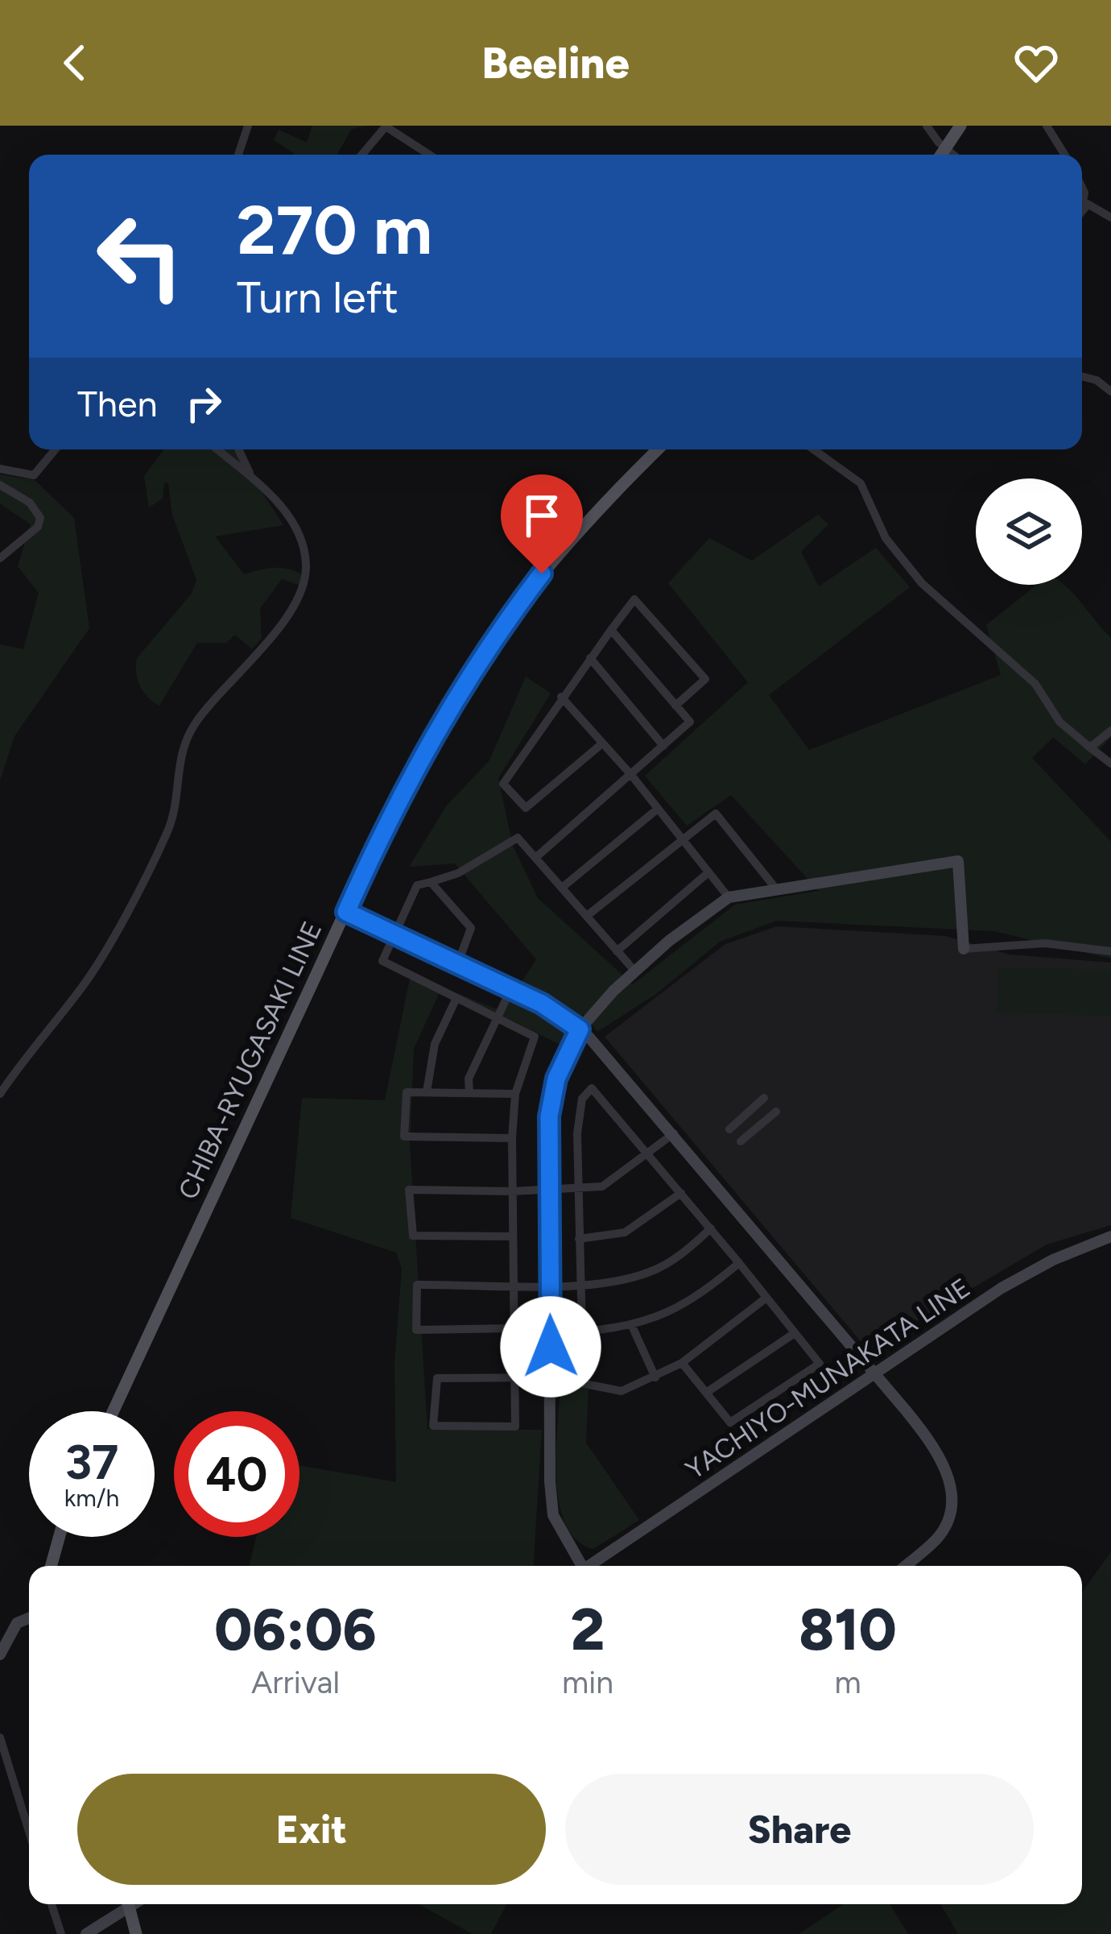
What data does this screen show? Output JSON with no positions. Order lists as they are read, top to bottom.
{
  "streets": {
    "main road": ["CHIBA-RYUGASAKI LINE"],
    "street": ["YACHIYO-MUNAKATA LINE"]
  },
  "page": {
    "header": "Beeline",
    "turn": ["270 m", "Turn left"],
    "then": "Then",
    "speed": "37 km/h",
    "limit": "40",
    "eta": [
      "06:06",
      "Arrival",
      "2",
      "min",
      "810",
      "m"
    ],
    "buttons": ["Exit", "Share"]
  }
}
